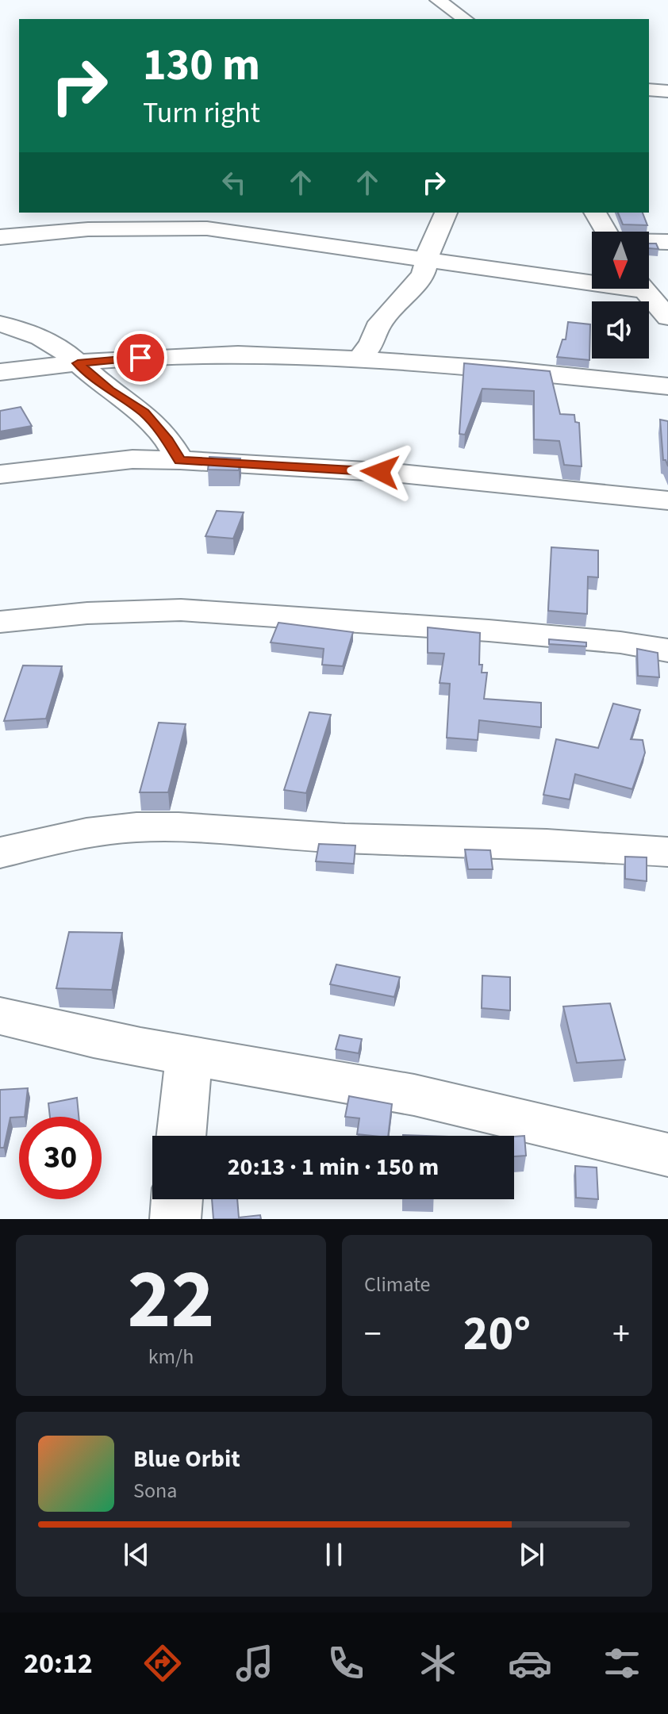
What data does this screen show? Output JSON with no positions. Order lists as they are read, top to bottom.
{
  "north": "bottom",
  "page": {
    "turn": ["130 m", "Turn right"],
    "limit": "30",
    "trip": "20:13 · 1 min · 150 m",
    "tile": [
      ["22", "km/h"],
      "Climate"
    ],
    "heat": ["−", "20°", "+"],
    "song": ["Blue Orbit", "Sona"],
    "tabs": "20:12"
  }
}
